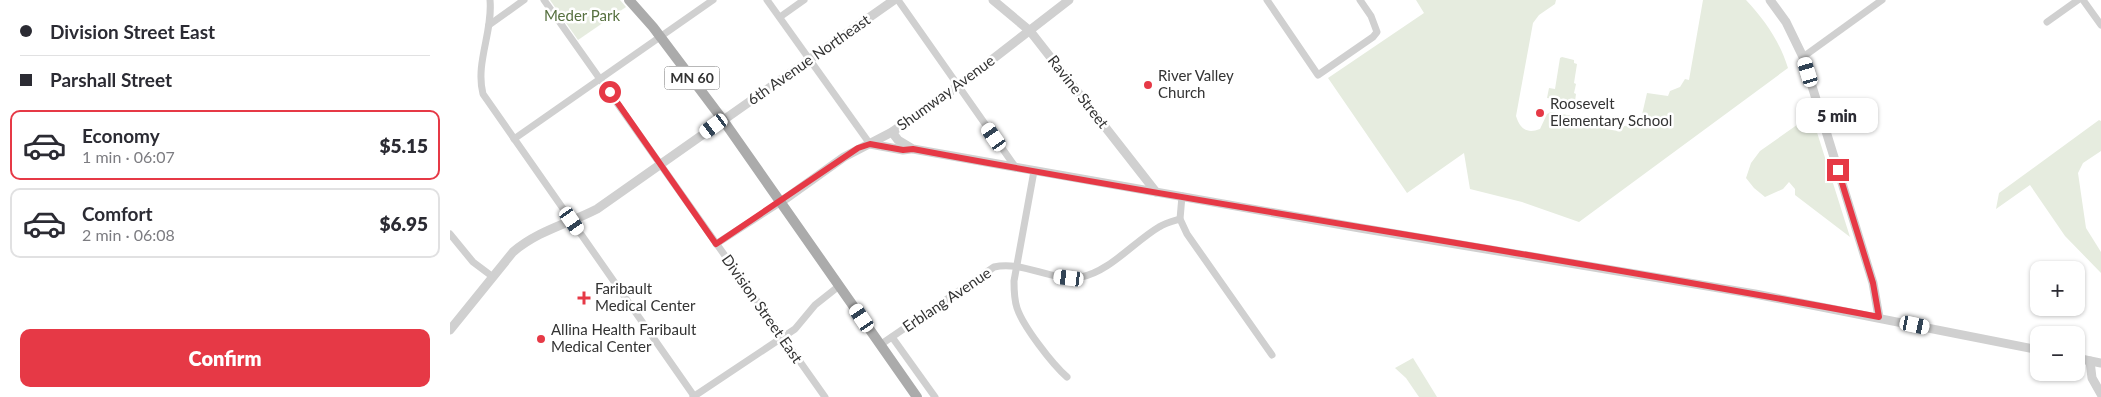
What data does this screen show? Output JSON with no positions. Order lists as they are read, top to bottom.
{
  "streets": {
    "main road": ["MN 60"],
    "street": [
      "6th Avenue Northeast",
      "Ravine Street",
      "Shumway Avenue",
      "Erblang Avenue",
      "Division Street East"
    ]
  },
  "crossings": [
    ["6th Avenue Northeast", "MN 60"],
    ["6th Avenue Northeast", "Division Street East"],
    ["MN 60", "Shumway Avenue"],
    ["MN 60", "Erblang Avenue"],
    ["Ravine Street", "Shumway Avenue"],
    ["Shumway Avenue", "Division Street East"]
  ],
  "parks": ["Meder Park"],
  "places": {
    "other": ["River Valley Church", "Roosevelt Elementary School", "Allina Health Faribault Medical Center"],
    "health": ["Faribault Medical Center"]
  },
  "page": {
    "banner": ["Division Street East", "Parshall Street"],
    "bubble": "5 min",
    "list": [
      {
        "name": "Economy",
        "note": "1 min · 06:07",
        "value": "$5.15"
      },
      {
        "name": "Comfort",
        "note": "2 min · 06:08",
        "value": "$6.95"
      }
    ],
    "map_buttons": ["+", "−"],
    "buttons": "Confirm"
  }
}
